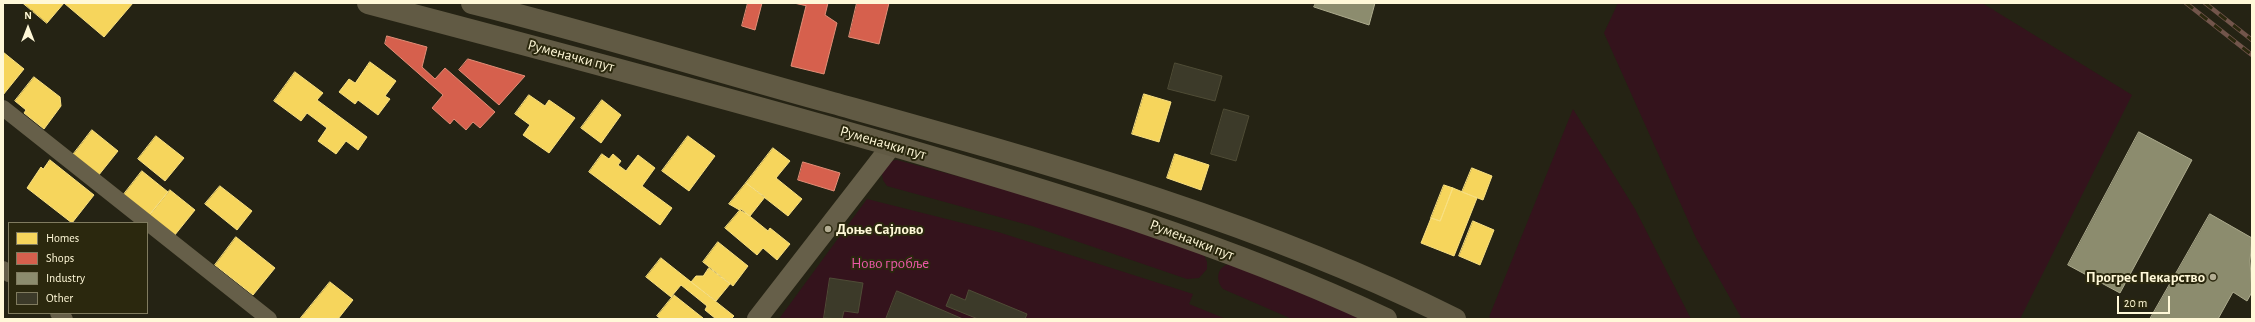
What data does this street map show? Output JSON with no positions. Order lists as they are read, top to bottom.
{
  "streets": {
    "main road": ["Руменачки пут"]
  },
  "parks": ["Ново гробље"],
  "places": ["Доње Сајлово", "Прогрес Пекарство"],
  "legend": [
    "Homes",
    "Shops",
    "Industry",
    "Other"
  ],
  "scale_bar": "20 m",
  "north": "top"
}
